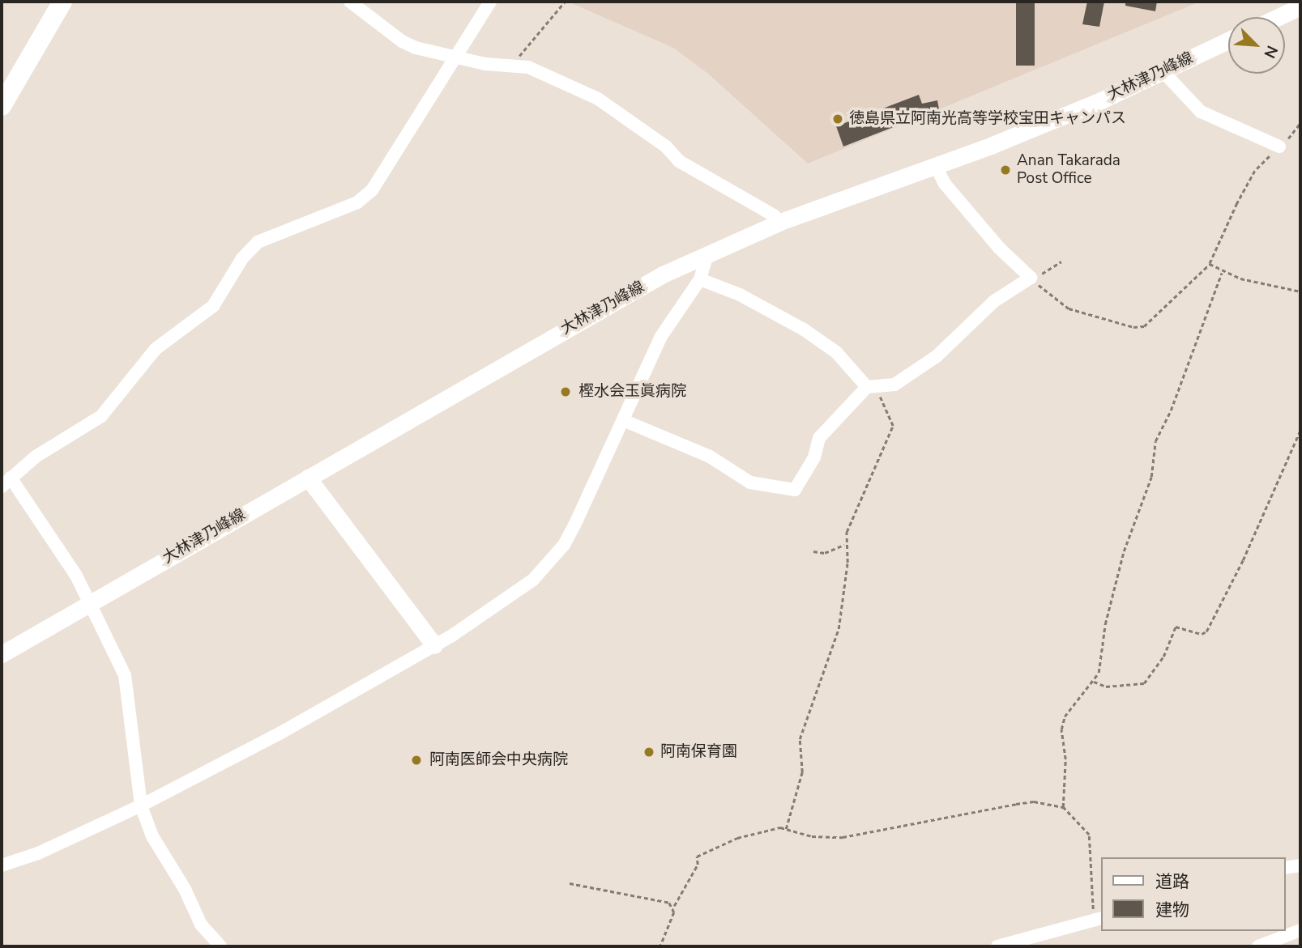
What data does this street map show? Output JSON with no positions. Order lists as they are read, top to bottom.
{
  "streets": {
    "main road": ["大林津乃峰線"]
  },
  "places": [
    "徳島県立阿南光高等学校宝田キャンパス",
    "Anan Takarada Post Office",
    "樫水会玉眞病院",
    "阿南保育園",
    "阿南医師会中央病院"
  ],
  "legend": ["道路", "建物"],
  "north": "bottom right"
}
